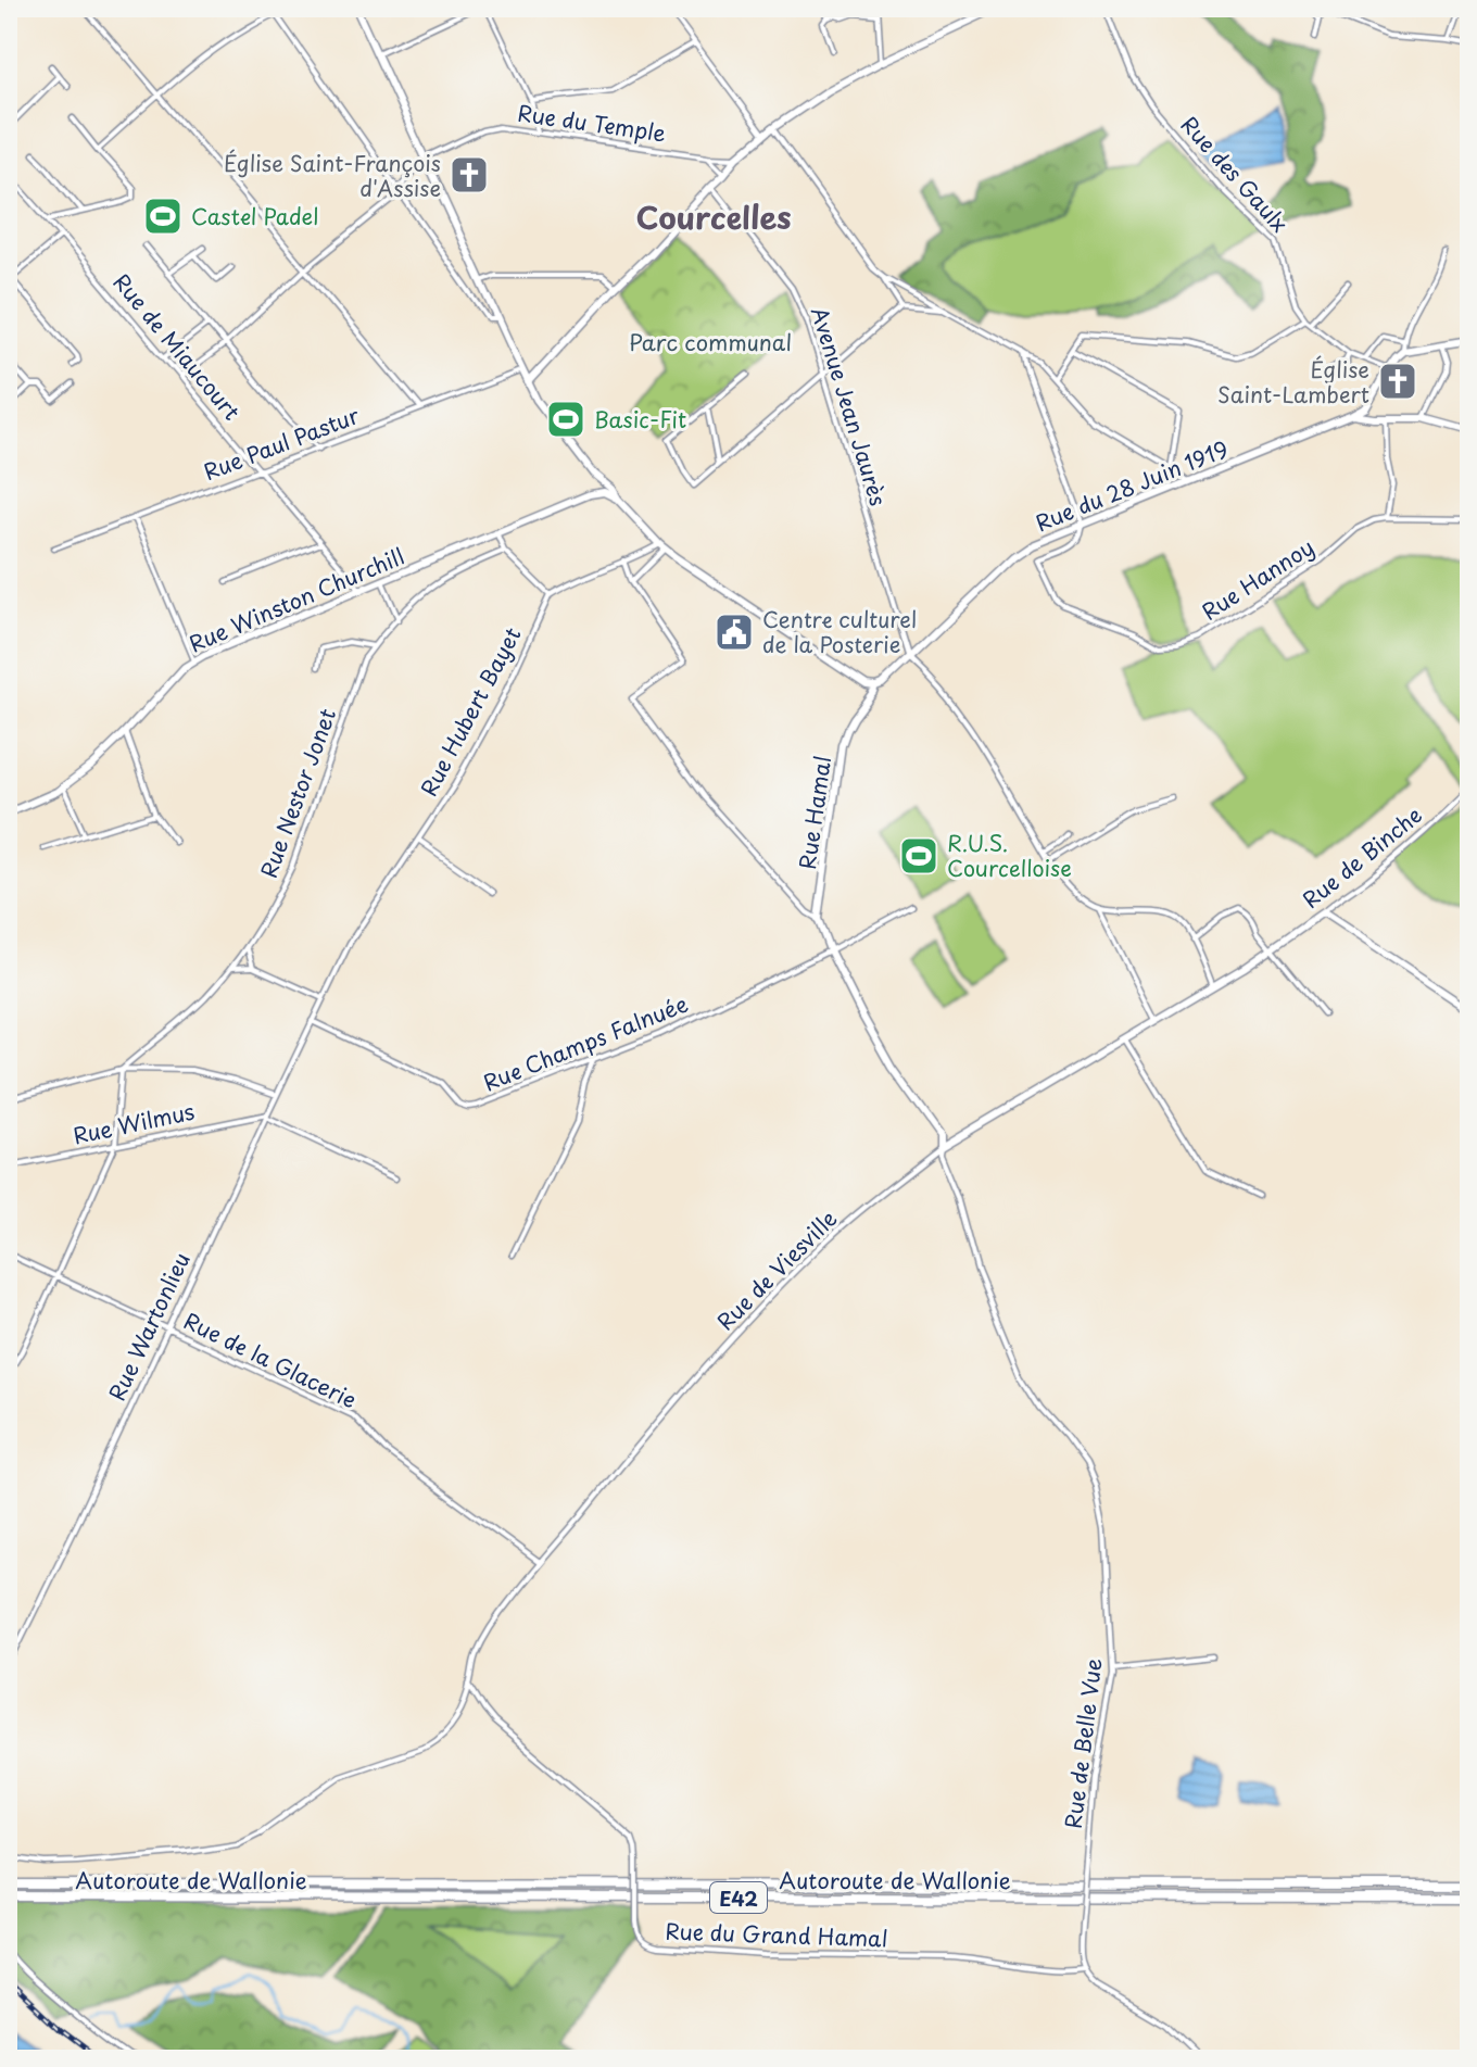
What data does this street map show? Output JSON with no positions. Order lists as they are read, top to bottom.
{
  "streets": {
    "highway": ["Autoroute de Wallonie", "E42"],
    "main road": [
      "Rue du 28 Juin 1919",
      "Rue Winston Churchill",
      "Rue Hamal",
      "Rue de Binche",
      "Rue de Viesville"
    ],
    "street": [
      "Rue du Temple",
      "Rue des Gaulx",
      "Rue de Miaucourt",
      "Avenue Jean Jaurès",
      "Rue Paul Pastur",
      "Rue Hannoy",
      "Rue Hubert Bayet",
      "Rue Nestor Jonet",
      "Rue Champs Falnuée",
      "Rue Wilmus",
      "Rue Wartonlieu",
      "Rue de la Glacerie",
      "Rue de Belle Vue",
      "Rue du Grand Hamal"
    ]
  },
  "crossings": [
    ["Rue de Miaucourt", "Rue Paul Pastur"],
    ["Rue de Miaucourt", "Rue Winston Churchill"],
    ["Avenue Jean Jaurès", "Rue du 28 Juin 1919"],
    ["Rue du 28 Juin 1919", "Rue Hannoy"],
    ["Rue du 28 Juin 1919", "Rue Hamal"],
    ["Rue Hubert Bayet", "Rue Wartonlieu"],
    ["Rue Hamal", "Rue Champs Falnuée"],
    ["Rue Hamal", "Rue de Viesville"],
    ["Rue Hamal", "Rue de Belle Vue"],
    ["Rue de Binche", "Rue de Viesville"],
    ["Rue Champs Falnuée", "Rue Wartonlieu"],
    ["Rue Wilmus", "Rue Wartonlieu"],
    ["Rue de Viesville", "Rue de la Glacerie"],
    ["Rue de Viesville", "Rue de Belle Vue"],
    ["Rue de Viesville", "Rue du Grand Hamal"],
    ["Rue Wartonlieu", "Rue de la Glacerie"],
    ["Rue de Belle Vue", "Rue du Grand Hamal"]
  ],
  "districts": ["Courcelles"],
  "parks": ["Parc communal"],
  "places": {
    "church": ["Église Saint-François d'Assise", "Église Saint-Lambert"],
    "sports": ["Castel Padel", "Basic-Fit", "R.U.S. Courcelloise"],
    "public building": ["Centre culturel de la Posterie"]
  }
}
